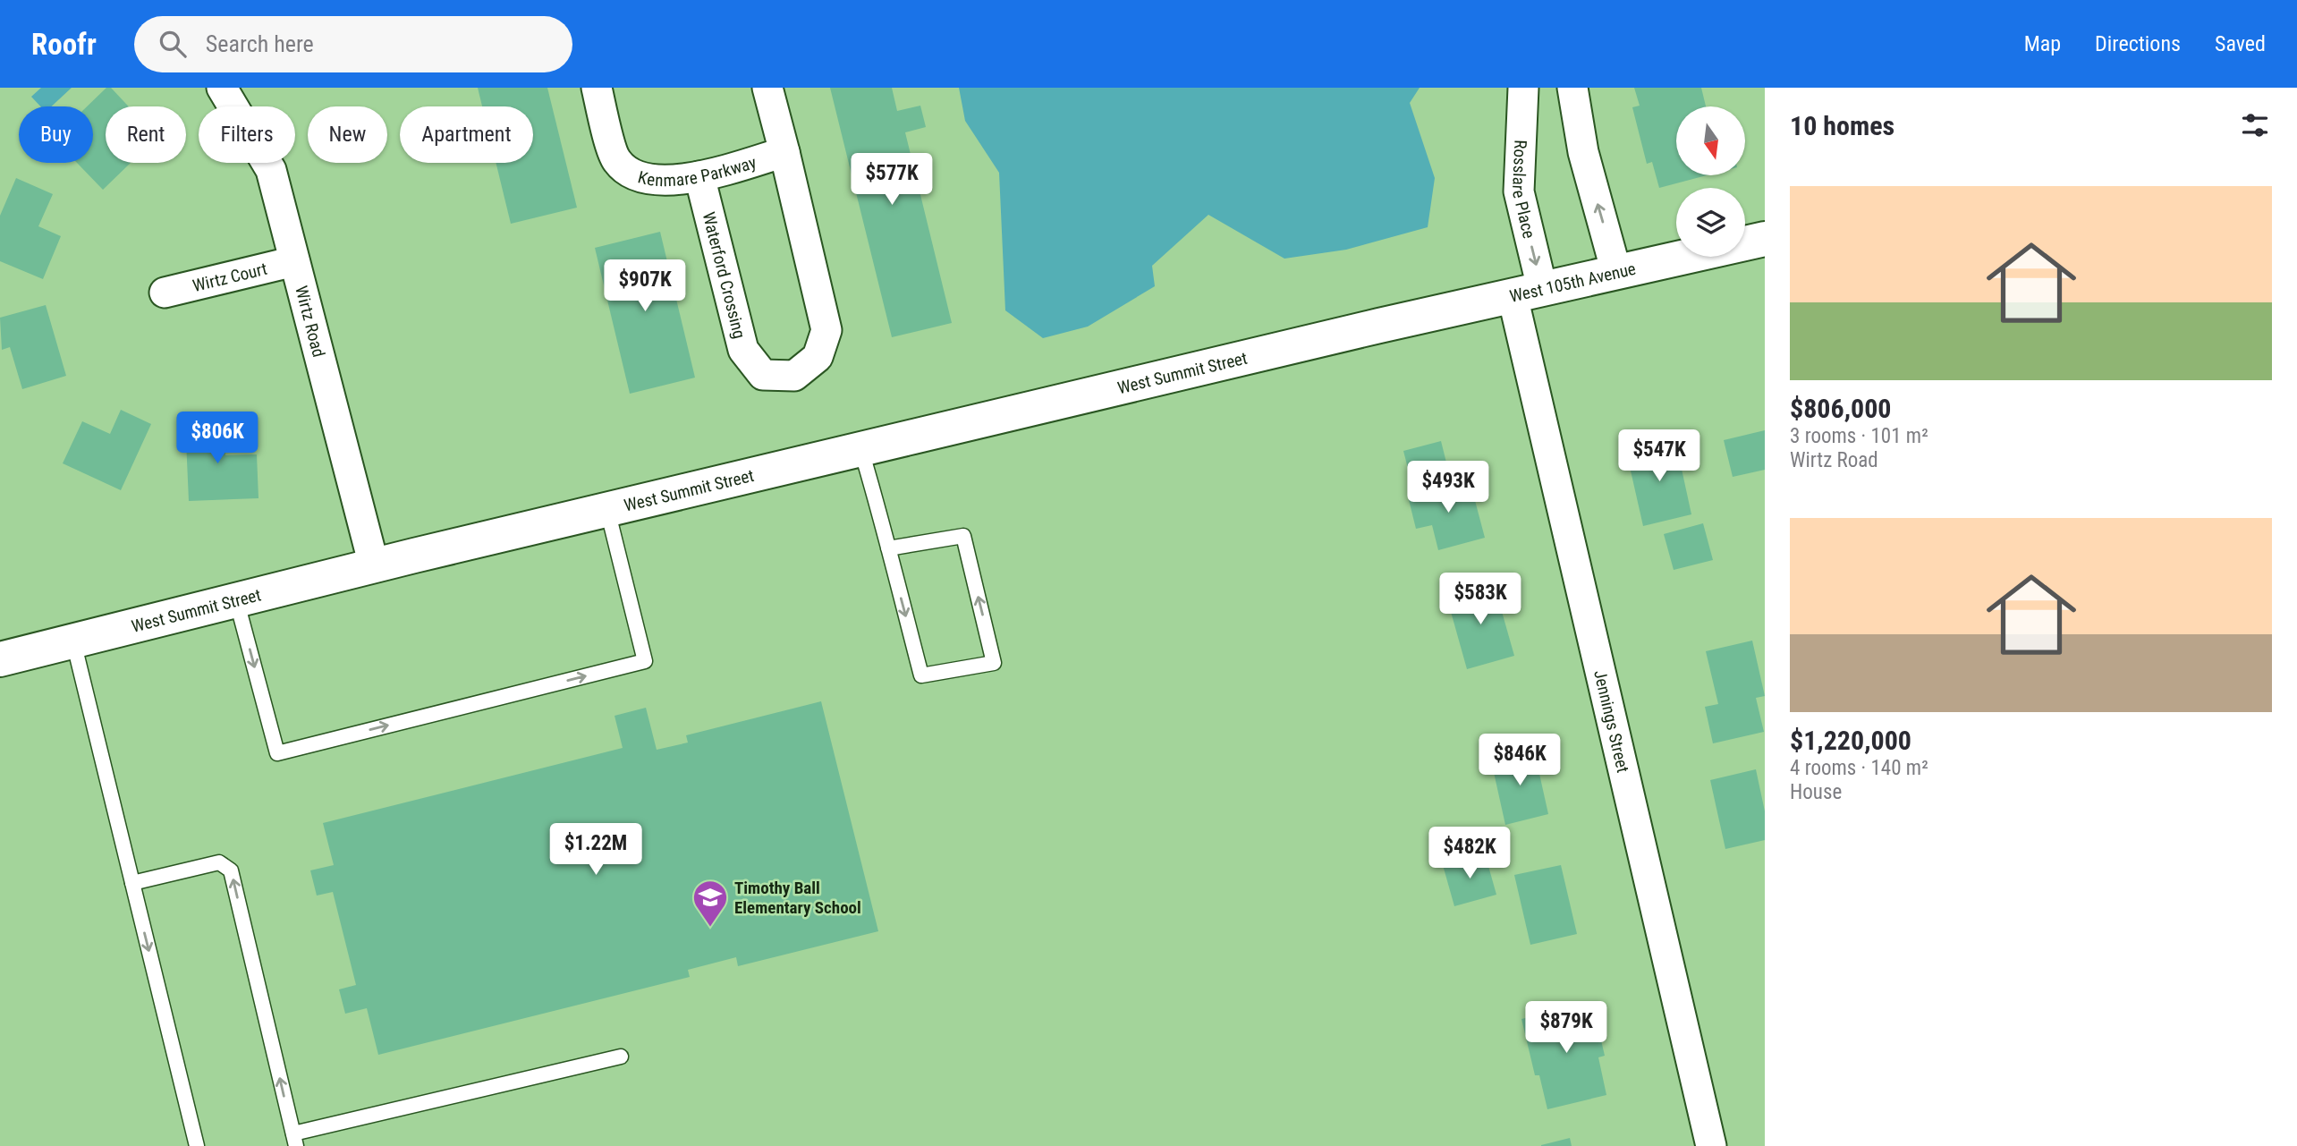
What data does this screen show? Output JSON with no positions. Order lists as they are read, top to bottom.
{
  "streets": {
    "street": [
      "Kenmare Parkway",
      "Rosslare Place",
      "Waterford Crossing",
      "Wirtz Court",
      "West 105th Avenue",
      "Wirtz Road",
      "West Summit Street",
      "Jennings Street"
    ]
  },
  "crossings": [
    ["Kenmare Parkway", "Waterford Crossing"],
    ["Rosslare Place", "West 105th Avenue"],
    ["Rosslare Place", "Jennings Street"],
    ["Wirtz Court", "Wirtz Road"],
    ["West 105th Avenue", "West Summit Street"],
    ["West 105th Avenue", "Jennings Street"],
    ["Wirtz Road", "West Summit Street"]
  ],
  "places": {
    "school or university": ["Timothy Ball Elementary School"]
  },
  "north": "bottom",
  "page": {
    "header": "Roofr",
    "search": "Search here",
    "nav": ["Map", "Directions", "Saved"],
    "heading": "10 homes",
    "chip": [
      "Buy",
      "Rent",
      "Filters",
      "New",
      "Apartment"
    ],
    "price": [
      "$577K",
      "$907K",
      "$806K",
      "$547K",
      "$493K",
      "$583K",
      "$846K",
      "$1.22M",
      "$482K",
      "$879K"
    ],
    "list": [
      {
        "name": "$806,000",
        "note": "3 rooms · 101 m² · Wirtz Road"
      },
      {
        "name": "$1,220,000",
        "note": "4 rooms · 140 m² · House"
      }
    ]
  }
}
